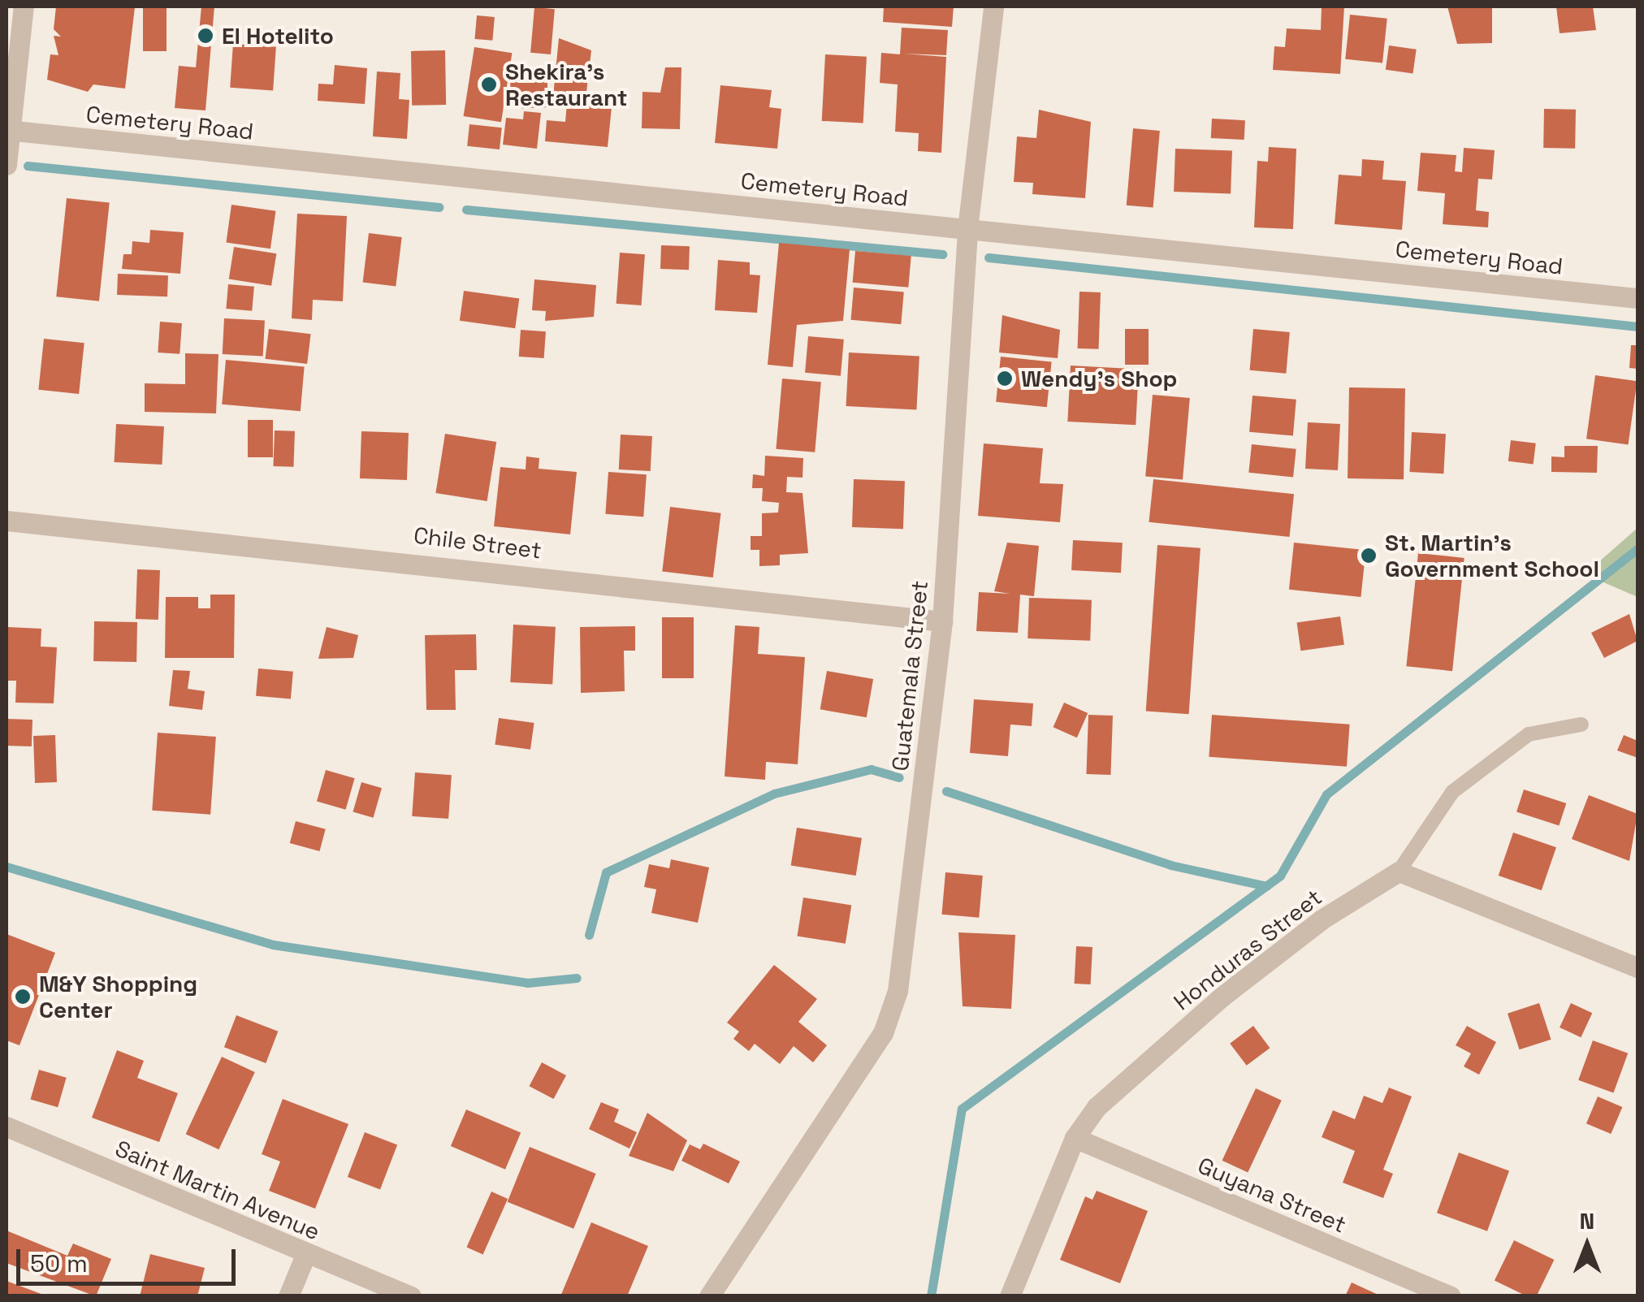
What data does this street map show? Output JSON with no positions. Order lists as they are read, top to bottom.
{
  "streets": {
    "street": [
      "Cemetery Road",
      "Chile Street",
      "Guatemala Street",
      "Honduras Street",
      "Saint Martin Avenue",
      "Guyana Street"
    ]
  },
  "crossings": [
    ["Cemetery Road", "Guatemala Street"],
    ["Chile Street", "Guatemala Street"],
    ["Honduras Street", "Guyana Street"]
  ],
  "places": [
    "El Hotelito",
    "Shekira's Restaurant",
    "Wendy's Shop",
    "St. Martin's Government School",
    "M&Y Shopping Center"
  ],
  "scale_bar": "50 m",
  "north": "top"
}
